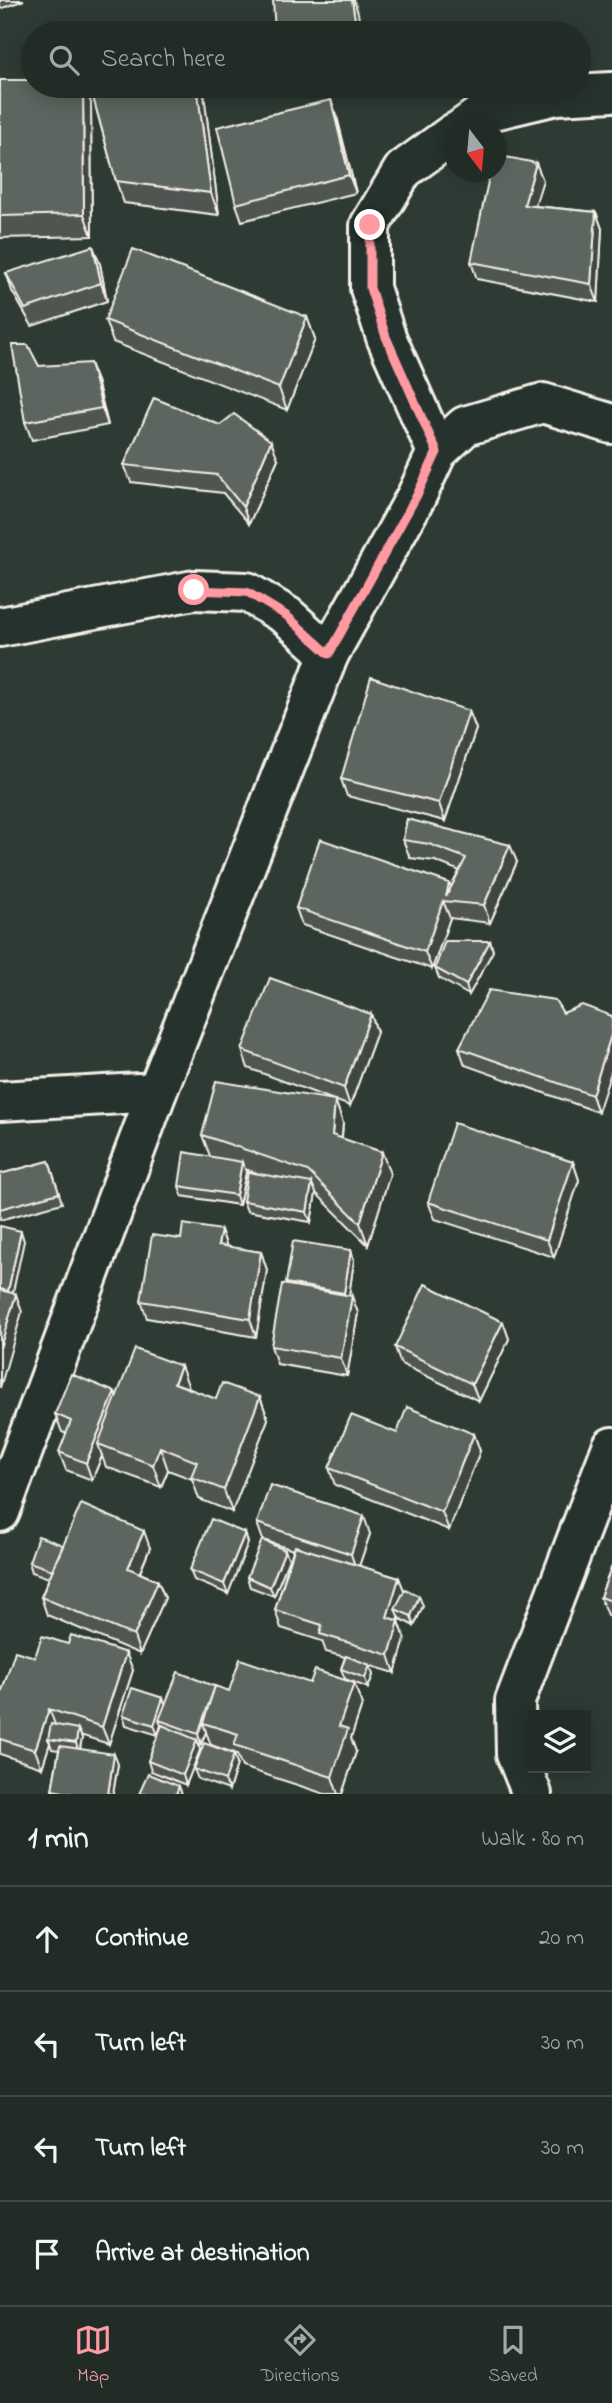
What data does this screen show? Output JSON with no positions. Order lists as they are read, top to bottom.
{
  "north": "bottom",
  "page": {
    "search": "Search here",
    "heading": ["1 min", "Walk · 80 m"],
    "list": [
      ["Continue", "20 m"],
      ["Turn left", "30 m"],
      ["Turn left", "30 m"],
      "Arrive at destination"
    ],
    "nav": ["Map", "Directions", "Saved"]
  }
}
